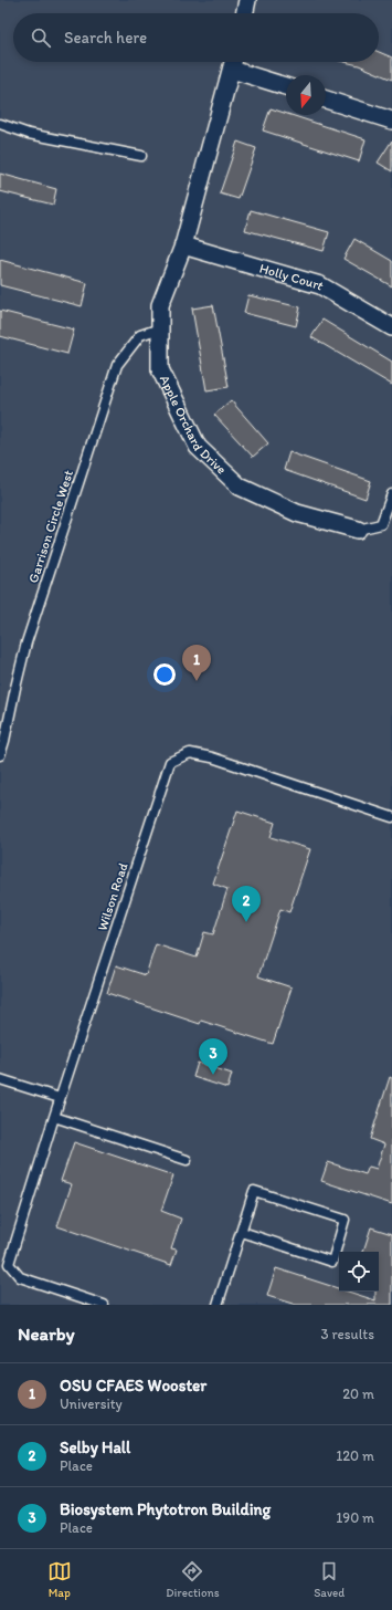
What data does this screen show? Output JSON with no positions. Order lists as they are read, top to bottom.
{
  "streets": {
    "street": ["Holly Court", "Apple Orchard Drive"],
    "lane": ["Garrison Circle West", "Wilson Road"]
  },
  "crossings": [
    ["Holly Court", "Apple Orchard Drive"],
    ["Apple Orchard Drive", "Garrison Circle West"]
  ],
  "north": "bottom",
  "page": {
    "search": "Search here",
    "pins": ["1", "2", "3"],
    "heading": ["Nearby", "3 results"],
    "list": [
      {
        "mark": "1",
        "name": "OSU CFAES Wooster",
        "note": "University",
        "value": "20 m"
      },
      {
        "mark": "2",
        "name": "Selby Hall",
        "note": "Place",
        "value": "120 m"
      },
      {
        "mark": "3",
        "name": "Biosystem Phytotron Building",
        "note": "Place",
        "value": "190 m"
      }
    ],
    "nav": ["Map", "Directions", "Saved"]
  }
}
